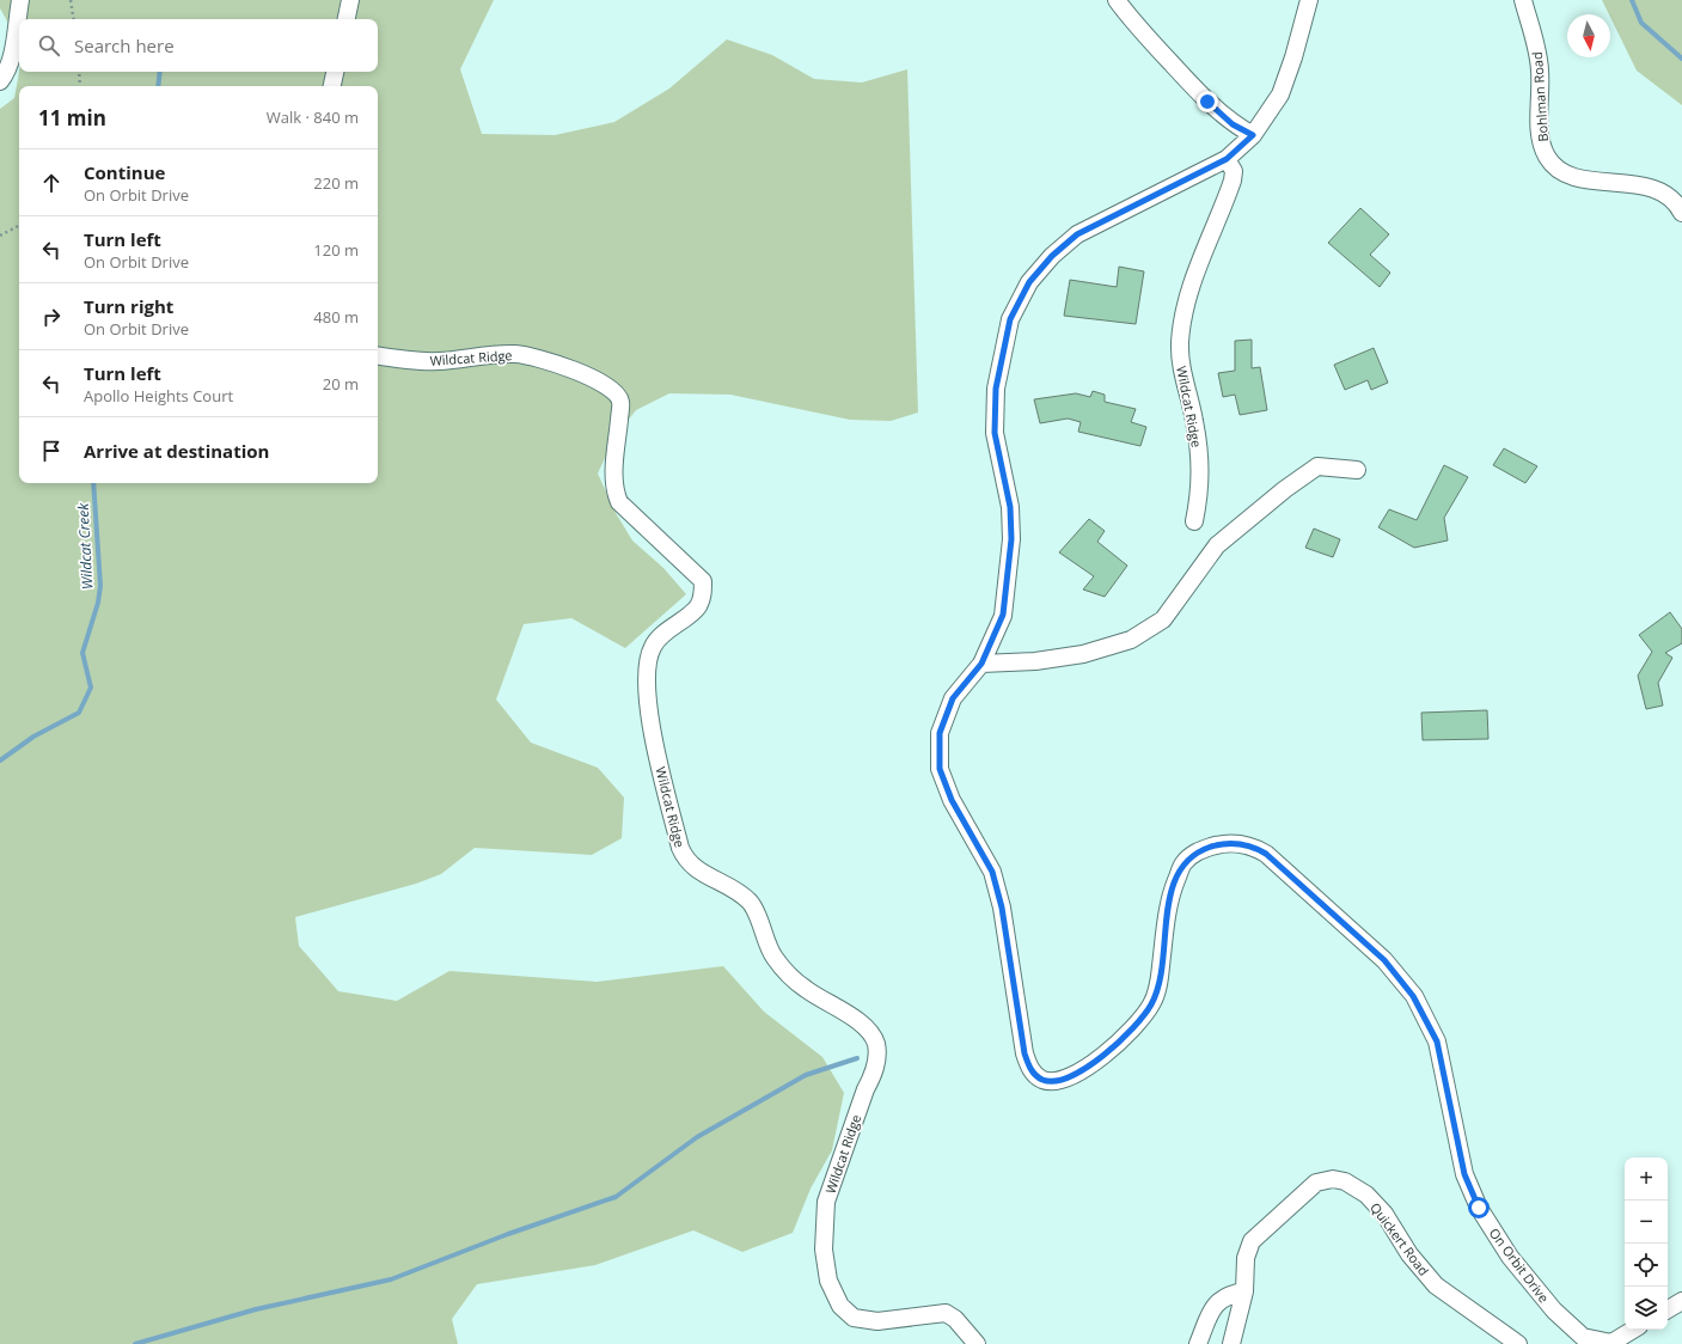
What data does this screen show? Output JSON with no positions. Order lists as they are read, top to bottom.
{
  "streets": {
    "street": [
      "Bohlman Road",
      "Wildcat Ridge",
      "Quickert Road",
      "On Orbit Drive"
    ]
  },
  "crossings": [
    ["Wildcat Ridge", "On Orbit Drive"]
  ],
  "water": ["Wildcat Creek"],
  "north": "bottom",
  "page": {
    "search": "Search here",
    "heading": ["11 min", "Walk · 840 m"],
    "list": [
      ["Continue", "On Orbit Drive", "220 m"],
      ["Turn left", "On Orbit Drive", "120 m"],
      ["Turn right", "On Orbit Drive", "480 m"],
      ["Turn left", "Apollo Heights Court", "20 m"],
      "Arrive at destination"
    ],
    "map_buttons": ["+", "−"]
  }
}
